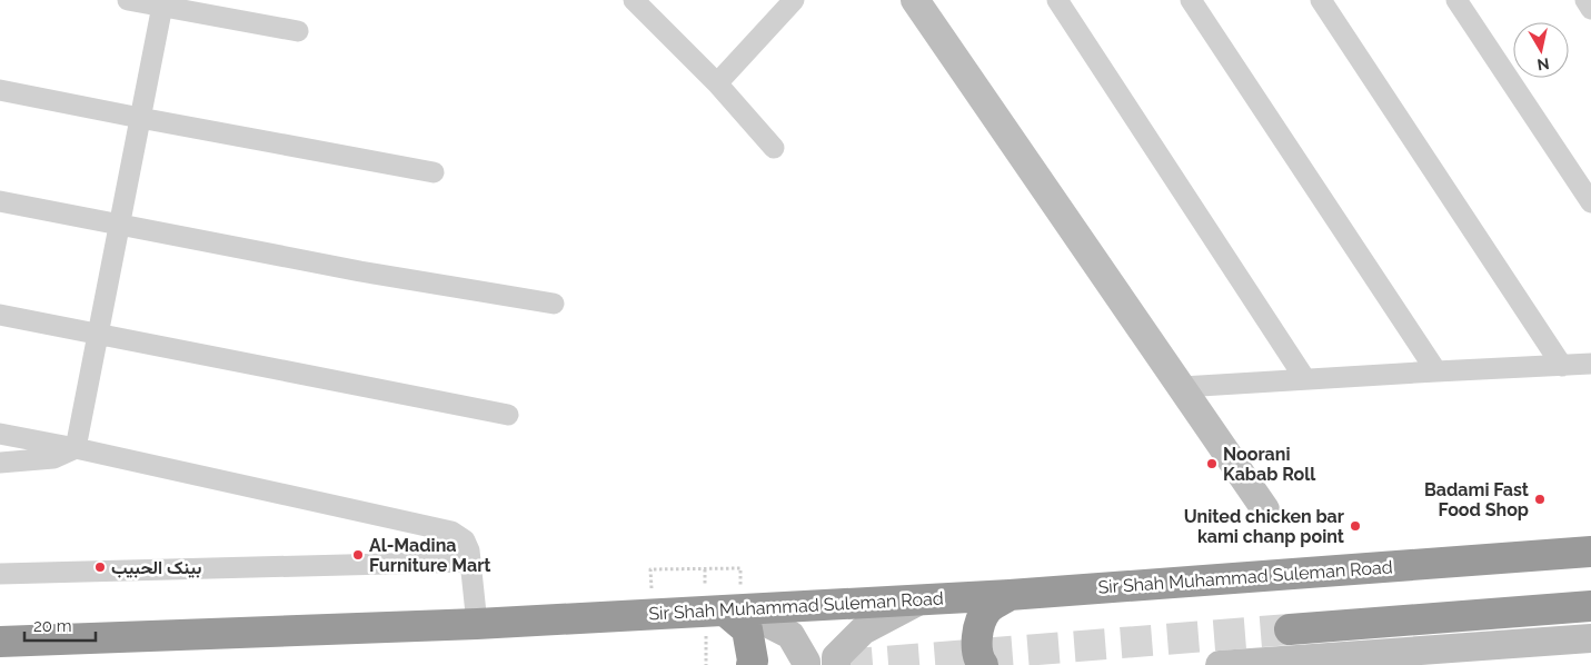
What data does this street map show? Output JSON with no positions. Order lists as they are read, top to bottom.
{
  "streets": {
    "highway": ["Sir Shah Muhammad Suleman Road"]
  },
  "places": [
    "Noorani Kabab Roll",
    "Badami Fast Food Shop",
    "United chicken bar kami chanp point",
    "Al-Madina Furniture Mart",
    "بينک الحبيب"
  ],
  "scale_bar": "20 m",
  "north": "bottom"
}
